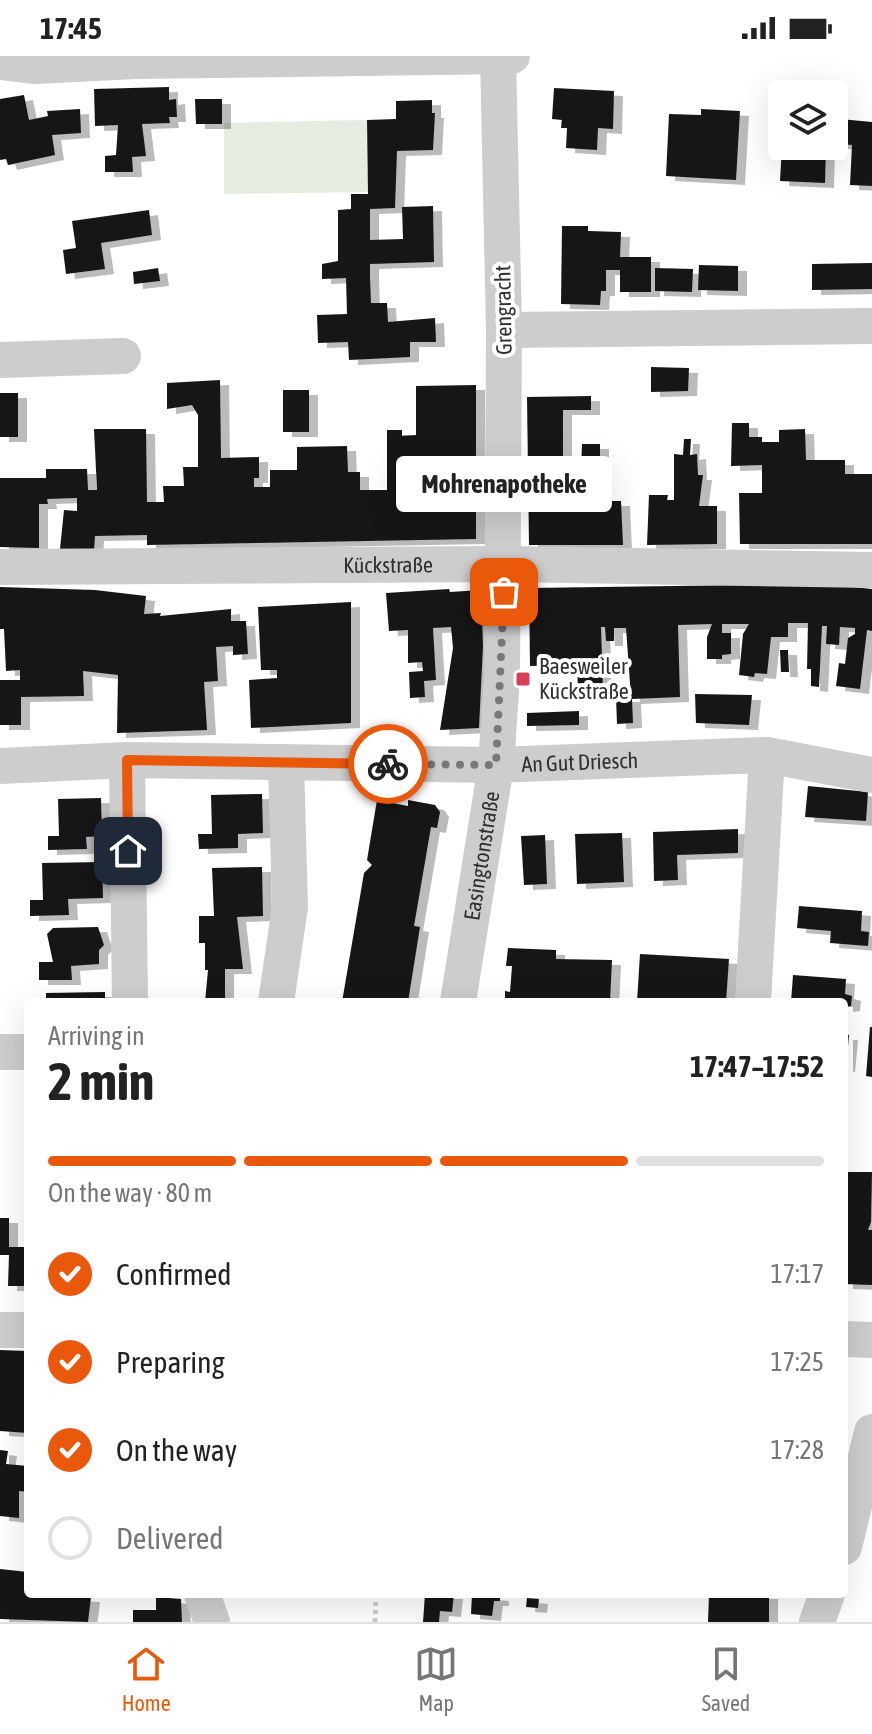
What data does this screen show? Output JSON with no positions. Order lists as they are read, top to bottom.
{
  "streets": {
    "street": [
      "Grengracht",
      "Kückstraße",
      "An Gut Driesch",
      "Easingtonstraße"
    ]
  },
  "crossings": [
    ["Grengracht", "Kückstraße"],
    ["Grengracht", "Easingtonstraße"],
    ["Kückstraße", "Easingtonstraße"],
    ["An Gut Driesch", "Easingtonstraße"]
  ],
  "places": {
    "other": ["Mohrenapotheke"],
    "transit": ["Baesweiler Kückstraße"]
  },
  "page": {
    "status": "17:45",
    "bubble": "Mohrenapotheke",
    "heading": ["2 min", "Arriving in", "17:47–17:52"],
    "bar": "On the way · 80 m",
    "list": [
      ["Confirmed", "17:17"],
      ["Preparing", "17:25"],
      ["On the way", "17:28"],
      "Delivered"
    ],
    "tabs": ["Home", "Map", "Saved"]
  }
}
